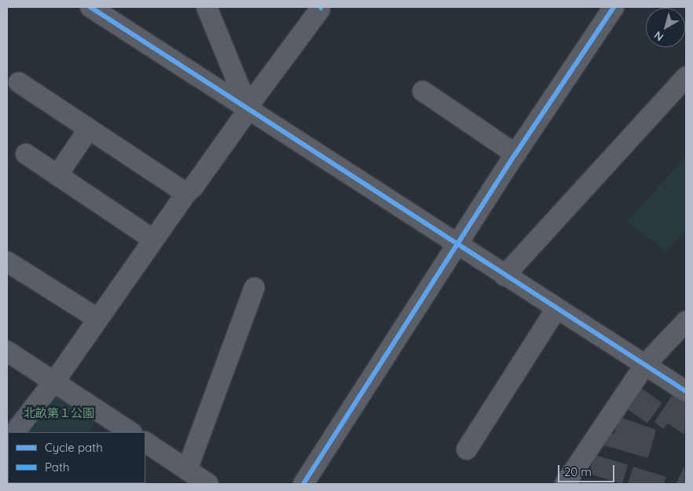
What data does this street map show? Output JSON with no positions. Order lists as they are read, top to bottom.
{
  "parks": ["北畝第１公園"],
  "legend": ["Cycle path", "Path"],
  "scale_bar": "20 m",
  "north": "bottom left"
}
